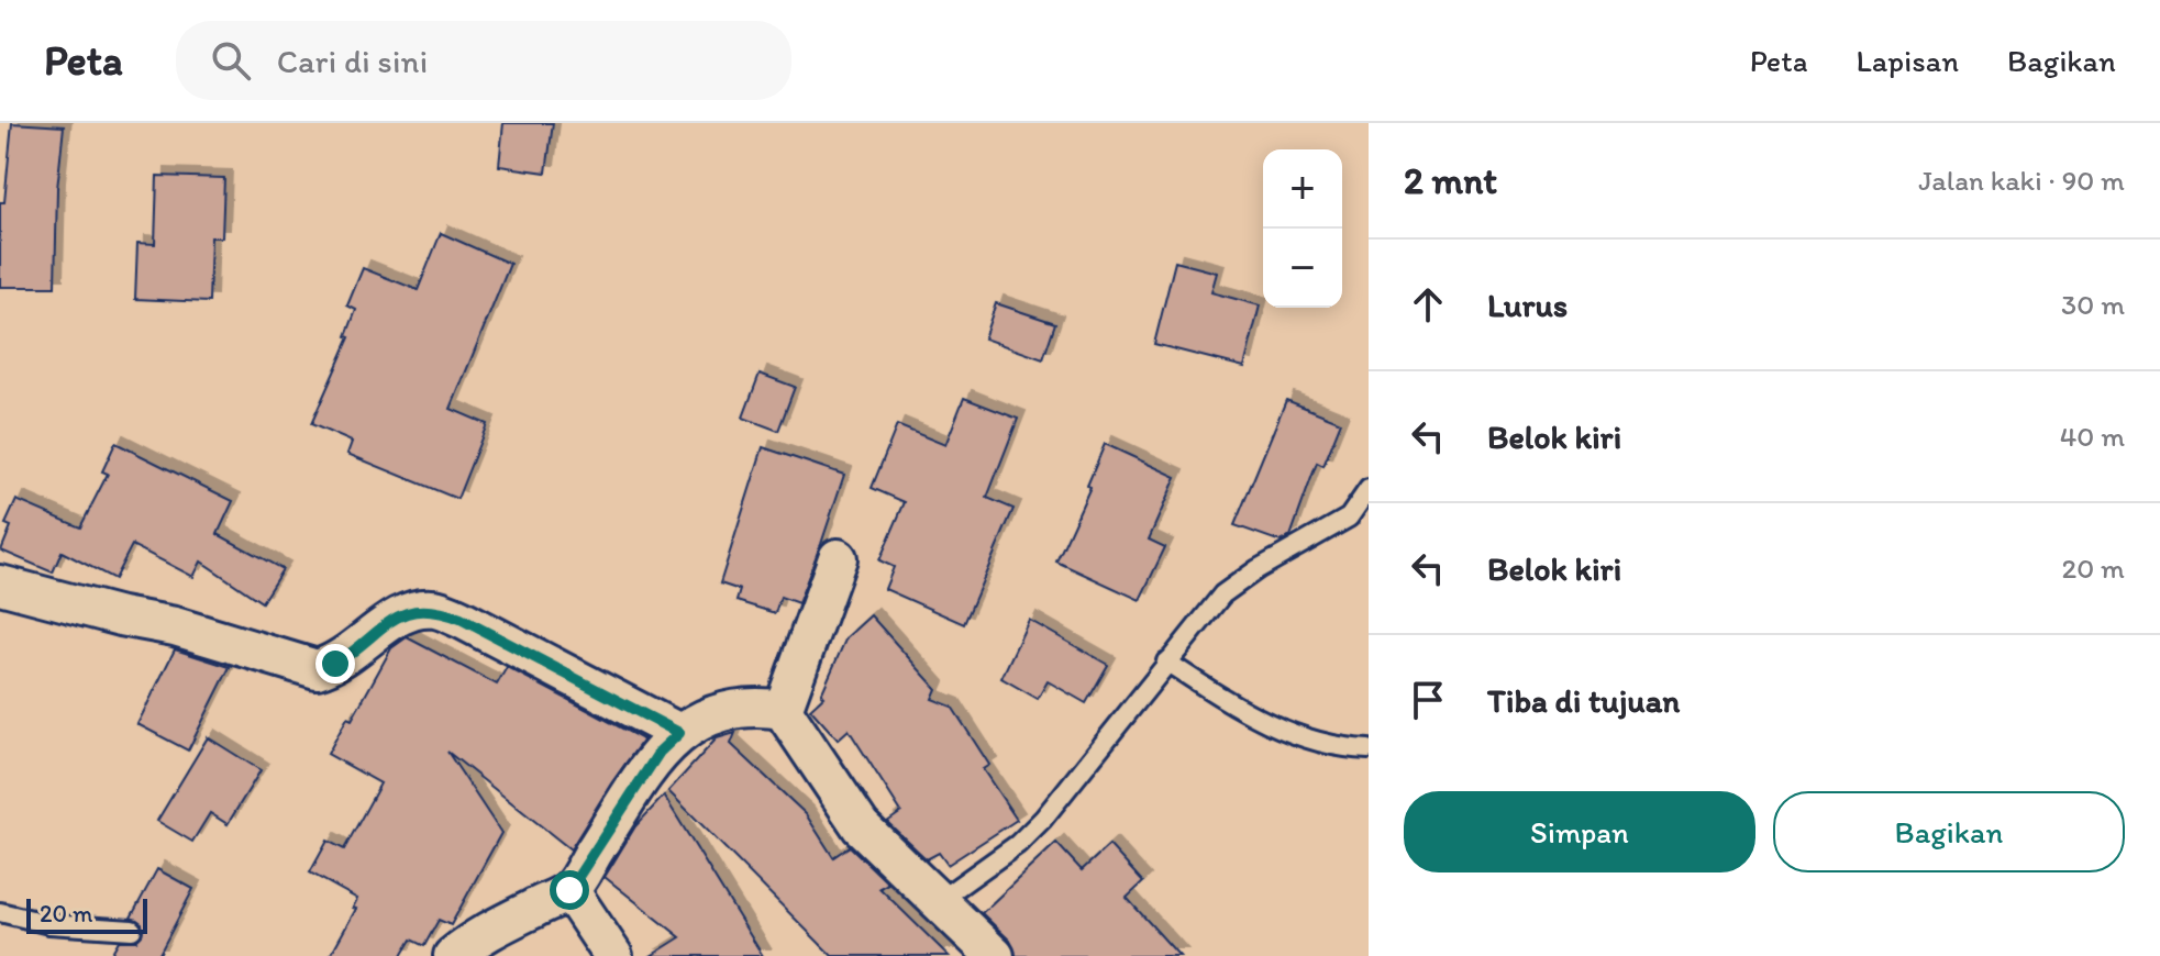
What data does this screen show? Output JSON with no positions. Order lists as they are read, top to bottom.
{
  "scale_bar": "20 m",
  "page": {
    "header": "Peta",
    "search": "Cari di sini",
    "nav": ["Peta", "Lapisan", "Bagikan"],
    "heading": ["2 mnt", "Jalan kaki · 90 m"],
    "map_buttons": ["+", "−"],
    "list": [
      ["Lurus", "30 m"],
      ["Belok kiri", "40 m"],
      ["Belok kiri", "20 m"],
      "Tiba di tujuan"
    ],
    "buttons": ["Simpan", "Bagikan"],
    "scale": "20 m"
  }
}
